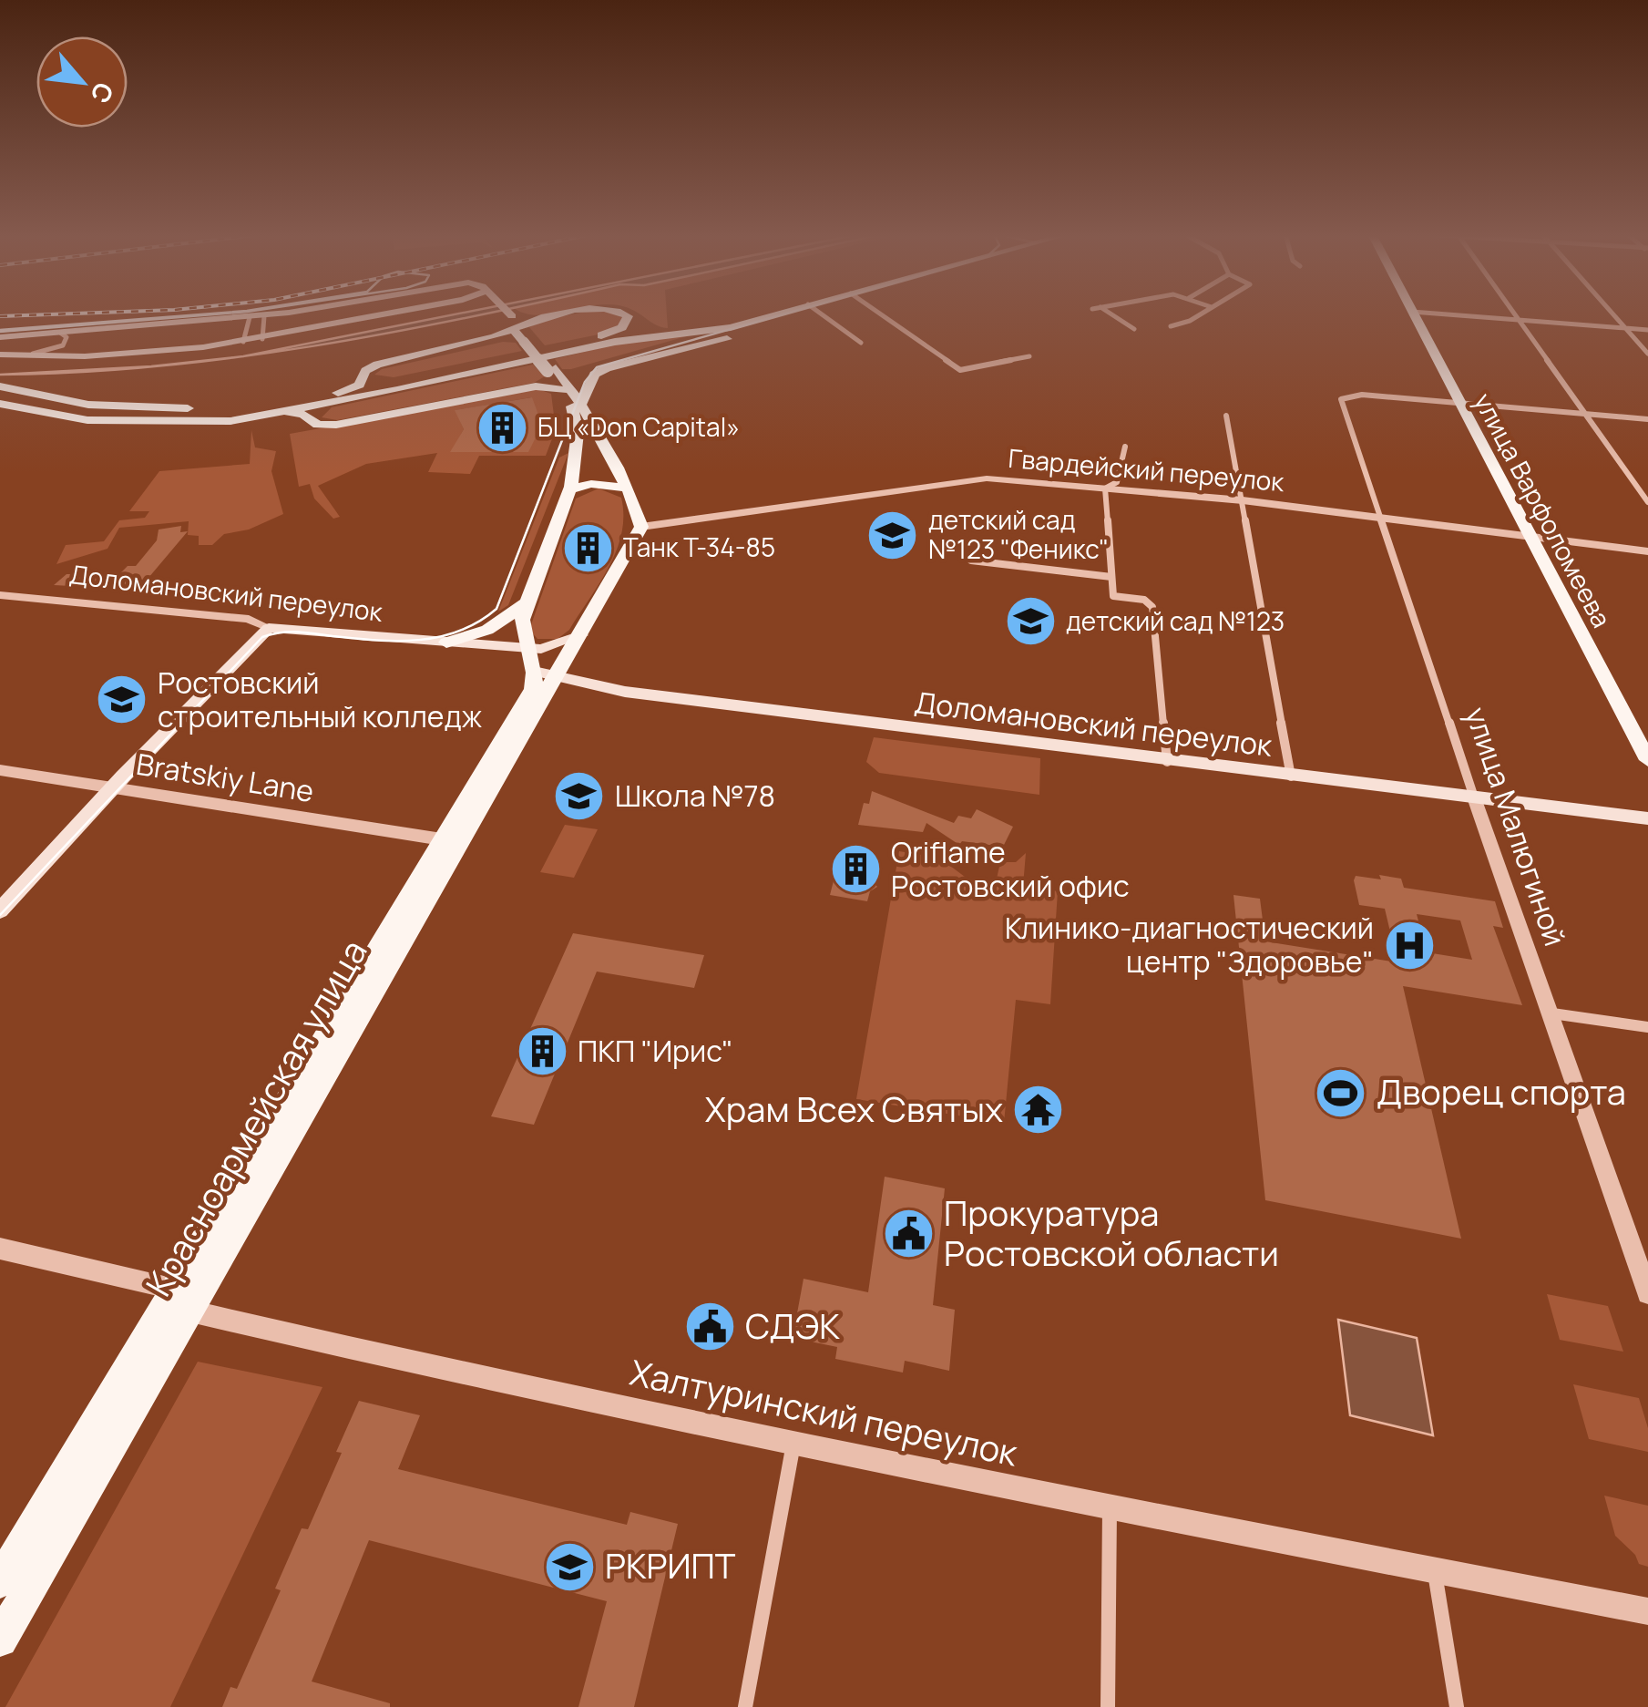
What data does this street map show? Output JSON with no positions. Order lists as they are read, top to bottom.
{
  "streets": {
    "main road": ["улица Варфоломеева", "Доломановский переулок", "Красноармейская улица"],
    "street": [
      "Гвардейский переулок",
      "Bratskiy Lane",
      "улица Малюгиной",
      "Халтуринский переулок"
    ]
  },
  "crossings": [
    ["Гвардейский переулок", "улица Варфоломеева"],
    ["Гвардейский переулок", "улица Малюгиной"],
    ["Гвардейский переулок", "Красноармейская улица"],
    ["улица Варфоломеева", "улица Малюгиной"],
    ["Доломановский переулок", "улица Малюгиной"],
    ["Доломановский переулок", "Красноармейская улица"],
    ["Bratskiy Lane", "Красноармейская улица"],
    ["Красноармейская улица", "Халтуринский переулок"]
  ],
  "places": {
    "building": [
      "БЦ «Don Capital»",
      "Танк Т-34-85",
      "Oriflame Ростовский офис",
      "ПКП \"Ирис\""
    ],
    "school or university": [
      "детский сад №123 \"Феникс\"",
      "детский сад №123",
      "Ростовский строительный колледж",
      "Школа №78",
      "РКРИПТ"
    ],
    "hospital": ["Клинико-диагностический центр \"Здоровье\""],
    "sports": ["Дворец спорта"],
    "temple": ["Храм Всех Святых"],
    "public building": ["Прокуратура Ростовской области", "СДЭК"]
  },
  "north": "bottom right"
}
